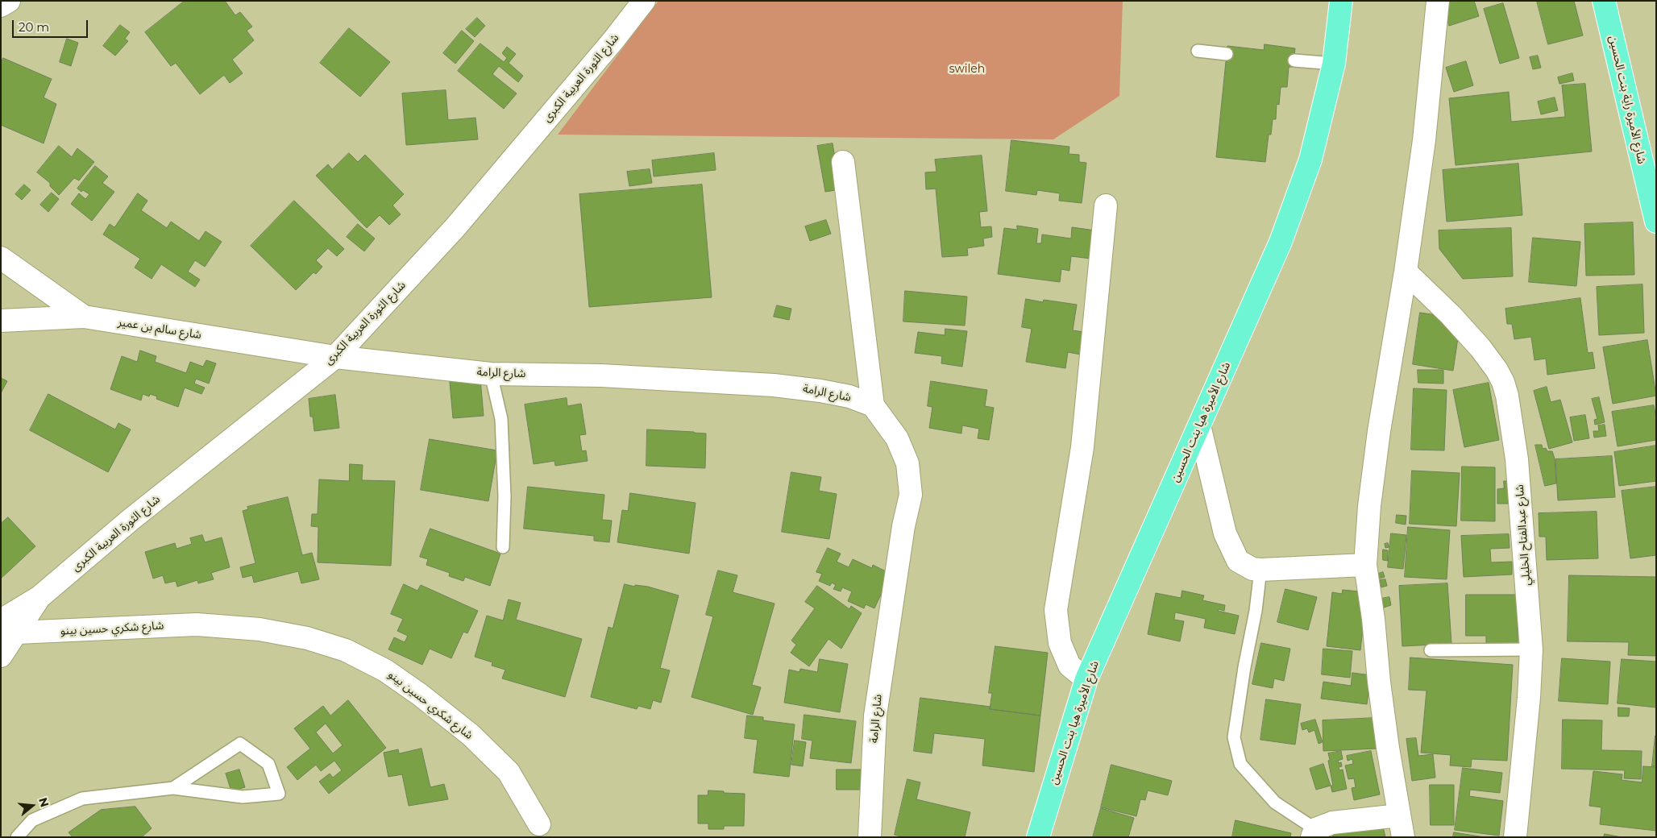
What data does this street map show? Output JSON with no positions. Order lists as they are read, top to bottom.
{
  "streets": {
    "main road": ["شارع الأميرة راية بنت الحسين", "شارع الأميرة هيا بنت الحسين"],
    "street": [
      "شارع الثورة العربية الكبرى",
      "شارع سالم بن عمير",
      "شارع الرامة",
      "شارع عبدالفتاح الخليلي",
      "شارع شكري حسين بينو"
    ]
  },
  "crossings": [
    ["شارع الثورة العربية الكبرى", "شارع سالم بن عمير"],
    ["شارع الثورة العربية الكبرى", "شارع الرامة"],
    ["شارع الثورة العربية الكبرى", "شارع شكري حسين بينو"],
    ["شارع سالم بن عمير", "شارع الرامة"]
  ],
  "parks": ["swileh"],
  "scale_bar": "20 m",
  "north": "right"
}
